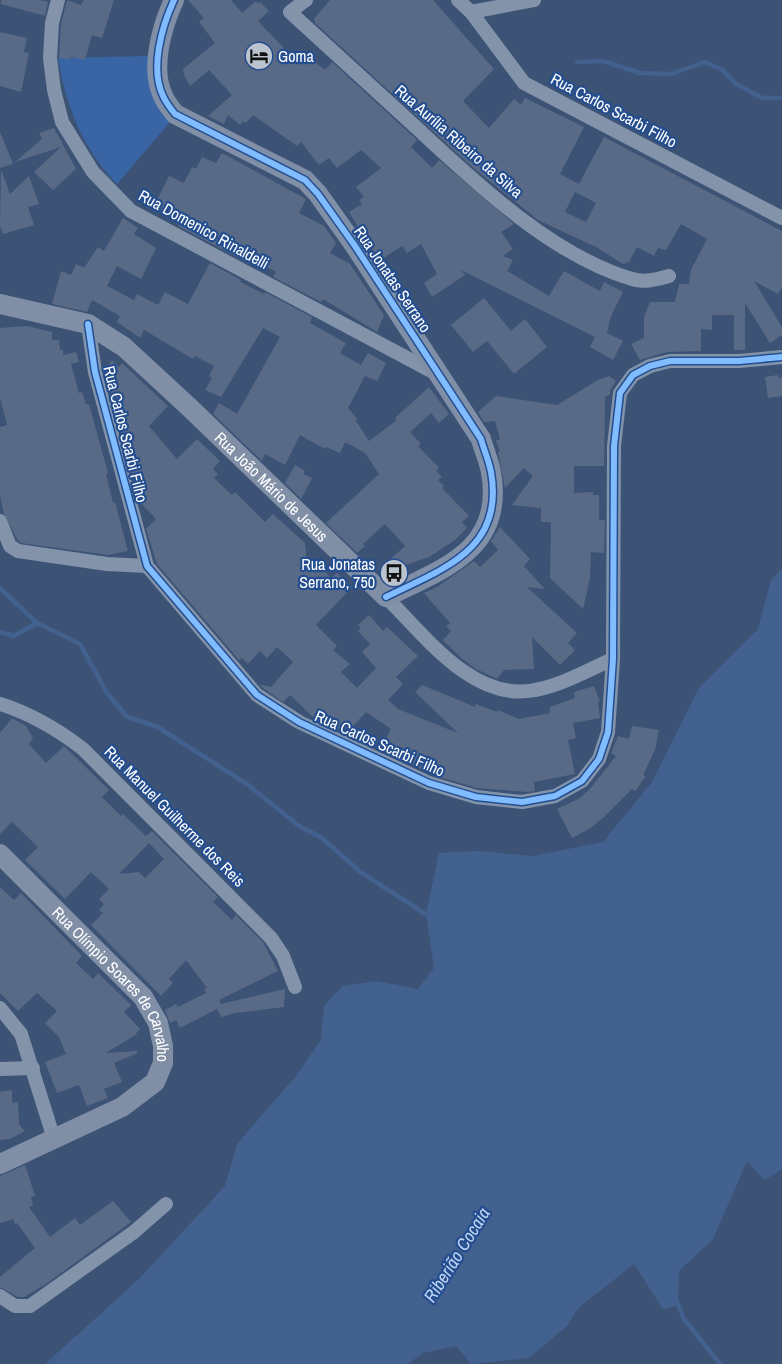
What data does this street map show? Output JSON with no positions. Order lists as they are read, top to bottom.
{
  "streets": {
    "street": [
      "Rua Carlos Scarbi Filho",
      "Rua Aurília Ribeiro da Silva",
      "Rua Domenico Rinaldelli",
      "Rua Jonatas Serrano",
      "Rua João Mário de Jesus",
      "Rua Manuel Guilherme dos Reis",
      "Rua Olímpio Soares de Carvalho"
    ]
  },
  "crossings": [
    ["Rua Carlos Scarbi Filho", "Rua João Mário de Jesus"],
    ["Rua Domenico Rinaldelli", "Rua Jonatas Serrano"],
    ["Rua Jonatas Serrano", "Rua João Mário de Jesus"]
  ],
  "water": ["Riberião Cocaia"],
  "places": {
    "hotel": ["Goma"],
    "bus stop": ["Rua Jonatas Serrano, 750"]
  }
}
